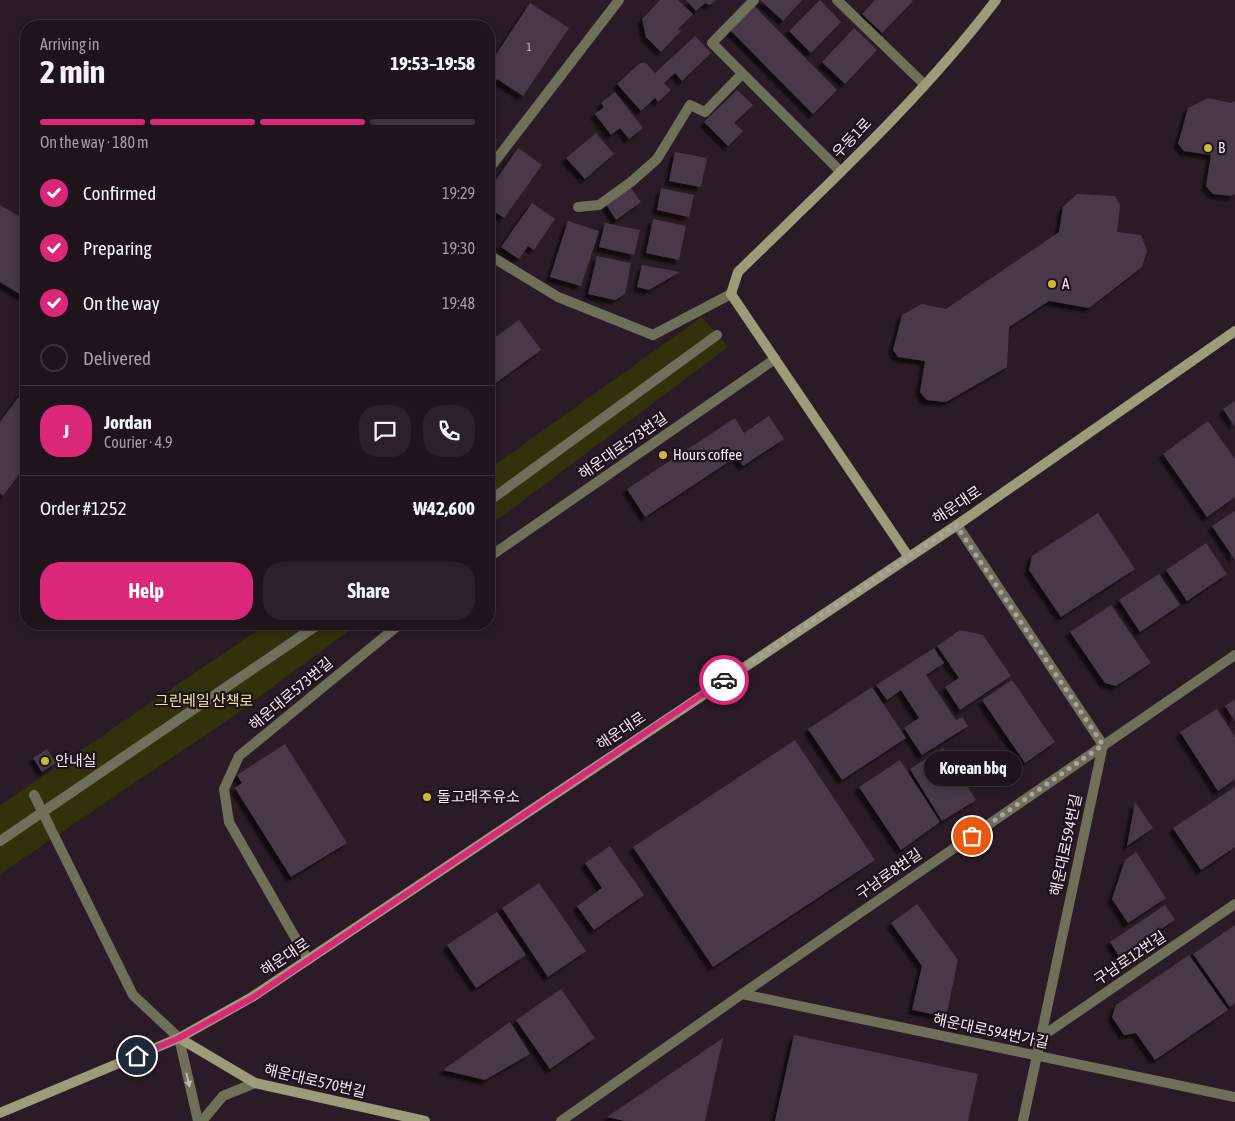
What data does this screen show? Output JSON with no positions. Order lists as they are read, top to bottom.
{
  "streets": {
    "main road": ["우동1로", "해운대로", "해운대로570번길"],
    "street": [
      "해운대로573번길",
      "해운대로594번길",
      "구남로8번길",
      "구남로12번길",
      "해운대로594번가길"
    ]
  },
  "crossings": [
    ["해운대로573번길", "해운대로"],
    ["해운대로", "해운대로570번길"],
    ["해운대로594번길", "구남로8번길"],
    ["해운대로594번길", "구남로12번길"],
    ["해운대로594번길", "해운대로594번가길"],
    ["구남로8번길", "해운대로594번가길"]
  ],
  "parks": ["그린레일 산책로"],
  "places": [
    "B",
    "A",
    "Hours coffee",
    "안내실",
    "돌고래주유소",
    "Korean bbq"
  ],
  "house_numbers": ["1"],
  "page": {
    "heading": ["2 min", "Arriving in", "19:53–19:58"],
    "panel": [
      "Jordan",
      "Courier · 4.9",
      "Order #1252",
      "₩42,600"
    ],
    "bar": "On the way · 180 m",
    "list": [
      ["Confirmed", "19:29"],
      ["Preparing", "19:30"],
      ["On the way", "19:48"],
      "Delivered"
    ],
    "round": "J",
    "buttons": ["Help", "Share"],
    "bubble": "Korean bbq"
  }
}
